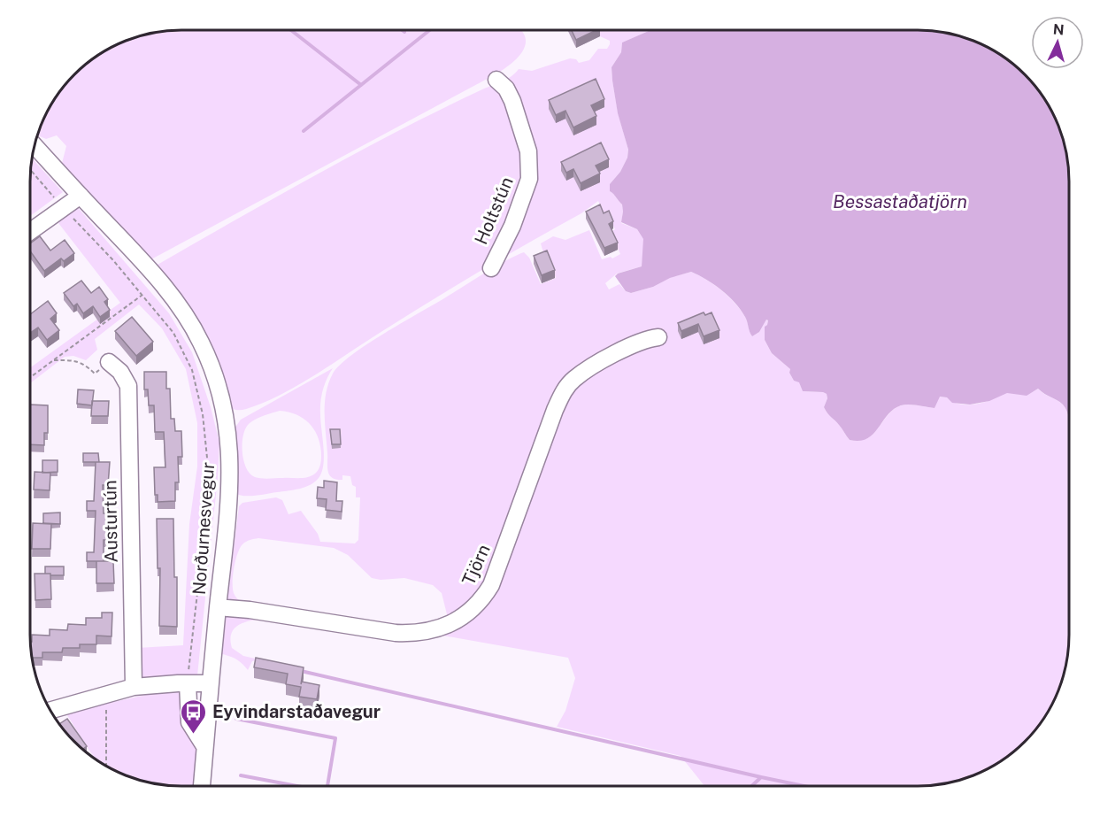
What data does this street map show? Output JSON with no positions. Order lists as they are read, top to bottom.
{
  "streets": {
    "street": [
      "Holtstún",
      "Austurtún",
      "Norðurnesvegur",
      "Tjörn"
    ]
  },
  "crossings": [
    ["Norðurnesvegur", "Tjörn"]
  ],
  "water": ["Bessastaðatjörn"],
  "places": {
    "bus stop": ["Eyvindarstaðavegur"]
  },
  "north": "top"
}
